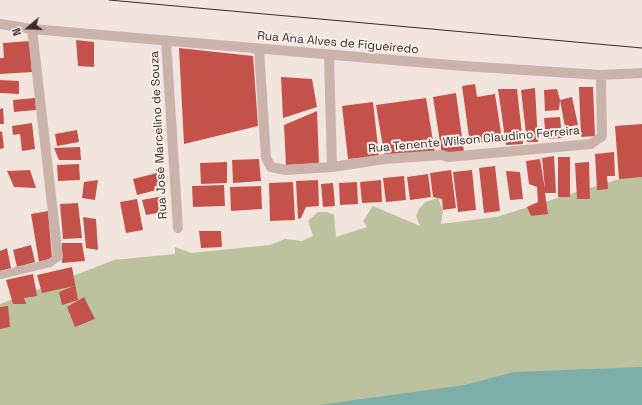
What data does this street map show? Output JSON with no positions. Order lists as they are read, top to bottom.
{
  "streets": {
    "street": ["Rua Ana Alves de Figueiredo", "Rua José Marcelino de Souza", "Rua Tenente Wilson Claudino Ferreira"]
  },
  "crossings": [
    ["Rua Ana Alves de Figueiredo", "Rua José Marcelino de Souza"],
    ["Rua Ana Alves de Figueiredo", "Rua Tenente Wilson Claudino Ferreira"]
  ],
  "north": "left"
}
